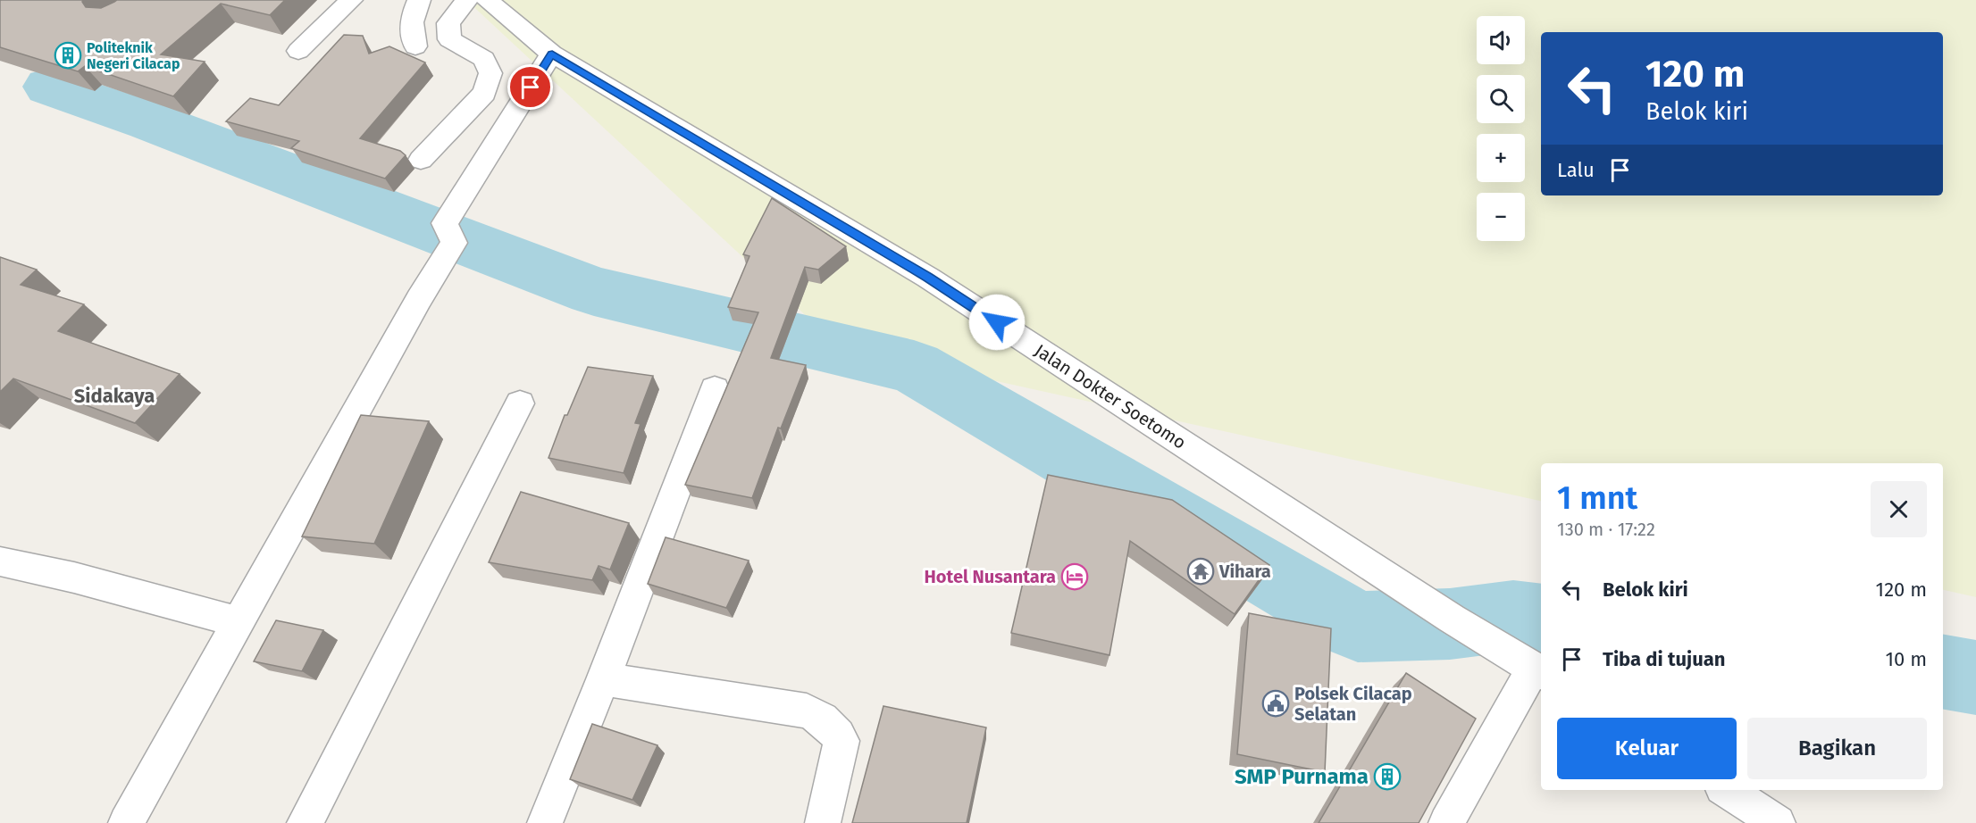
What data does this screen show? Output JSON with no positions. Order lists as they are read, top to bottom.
{
  "streets": {
    "street": ["Jalan Dokter Soetomo"]
  },
  "districts": ["Sidakaya"],
  "places": {
    "building": ["Politeknik Negeri Cilacap", "SMP Purnama"],
    "temple": ["Vihara"],
    "hotel": ["Hotel Nusantara"],
    "public building": ["Polsek Cilacap Selatan"]
  },
  "page": {
    "map_buttons": ["+", "−"],
    "turn": ["120 m", "Belok kiri"],
    "then": "Lalu",
    "heading": ["1 mnt", "130 m · 17:22"],
    "list": [
      {
        "name": "Belok kiri",
        "value": "120 m"
      },
      {
        "name": "Tiba di tujuan",
        "value": "10 m"
      }
    ],
    "buttons": ["Keluar", "Bagikan"]
  }
}
